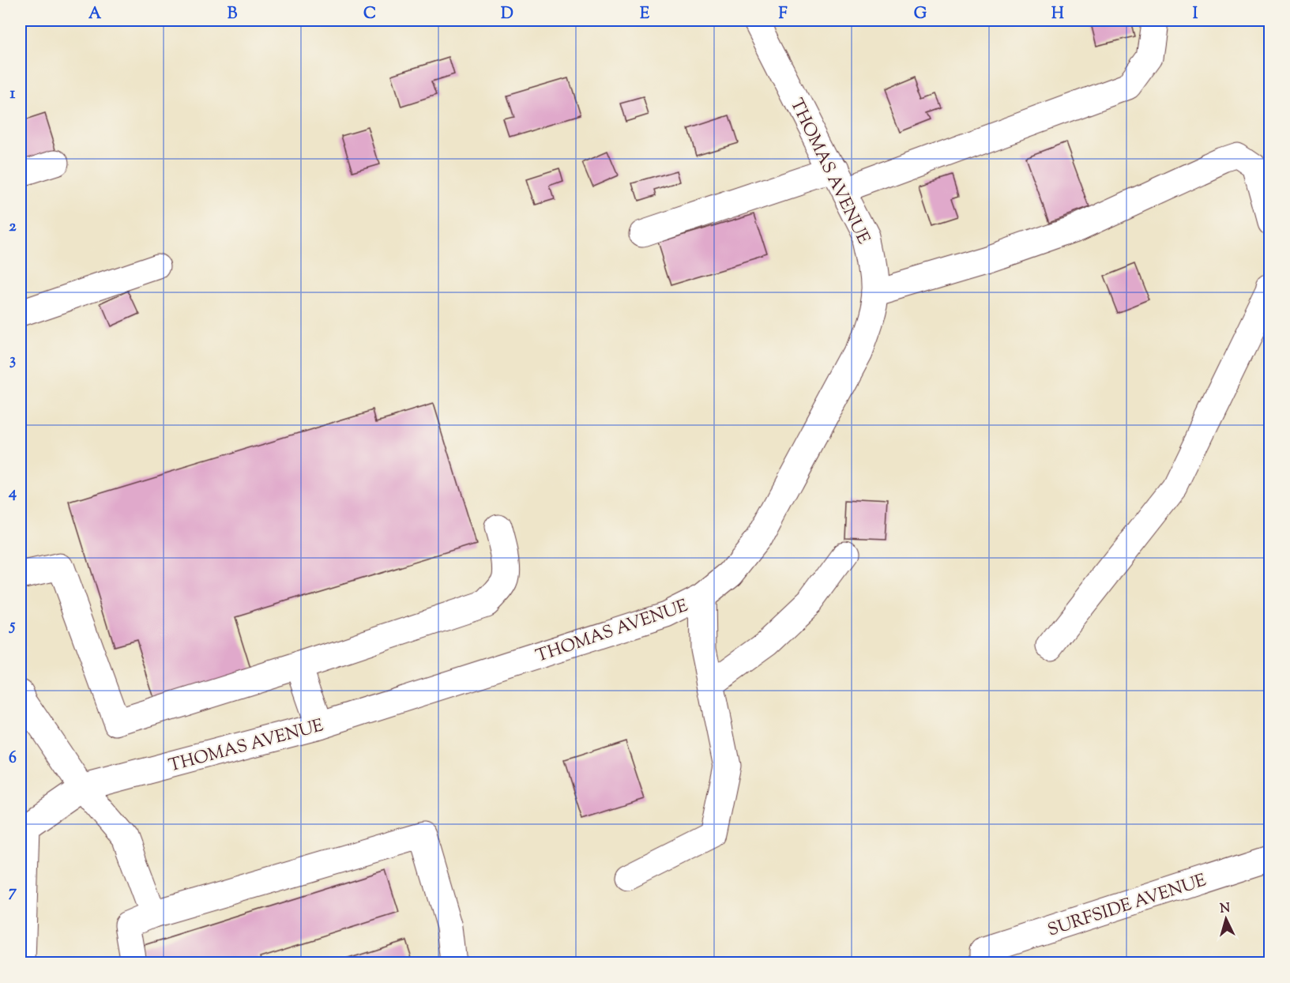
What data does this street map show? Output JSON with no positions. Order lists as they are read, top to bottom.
{
  "streets": {
    "street": ["THOMAS AVENUE", "SURFSIDE AVENUE"]
  },
  "north": "top",
  "grid": {
    "columns": [
      "A",
      "B",
      "C",
      "D",
      "E",
      "F",
      "G",
      "H",
      "I"
    ],
    "rows": [
      "1",
      "2",
      "3",
      "4",
      "5",
      "6",
      "7"
    ]
  }
}
